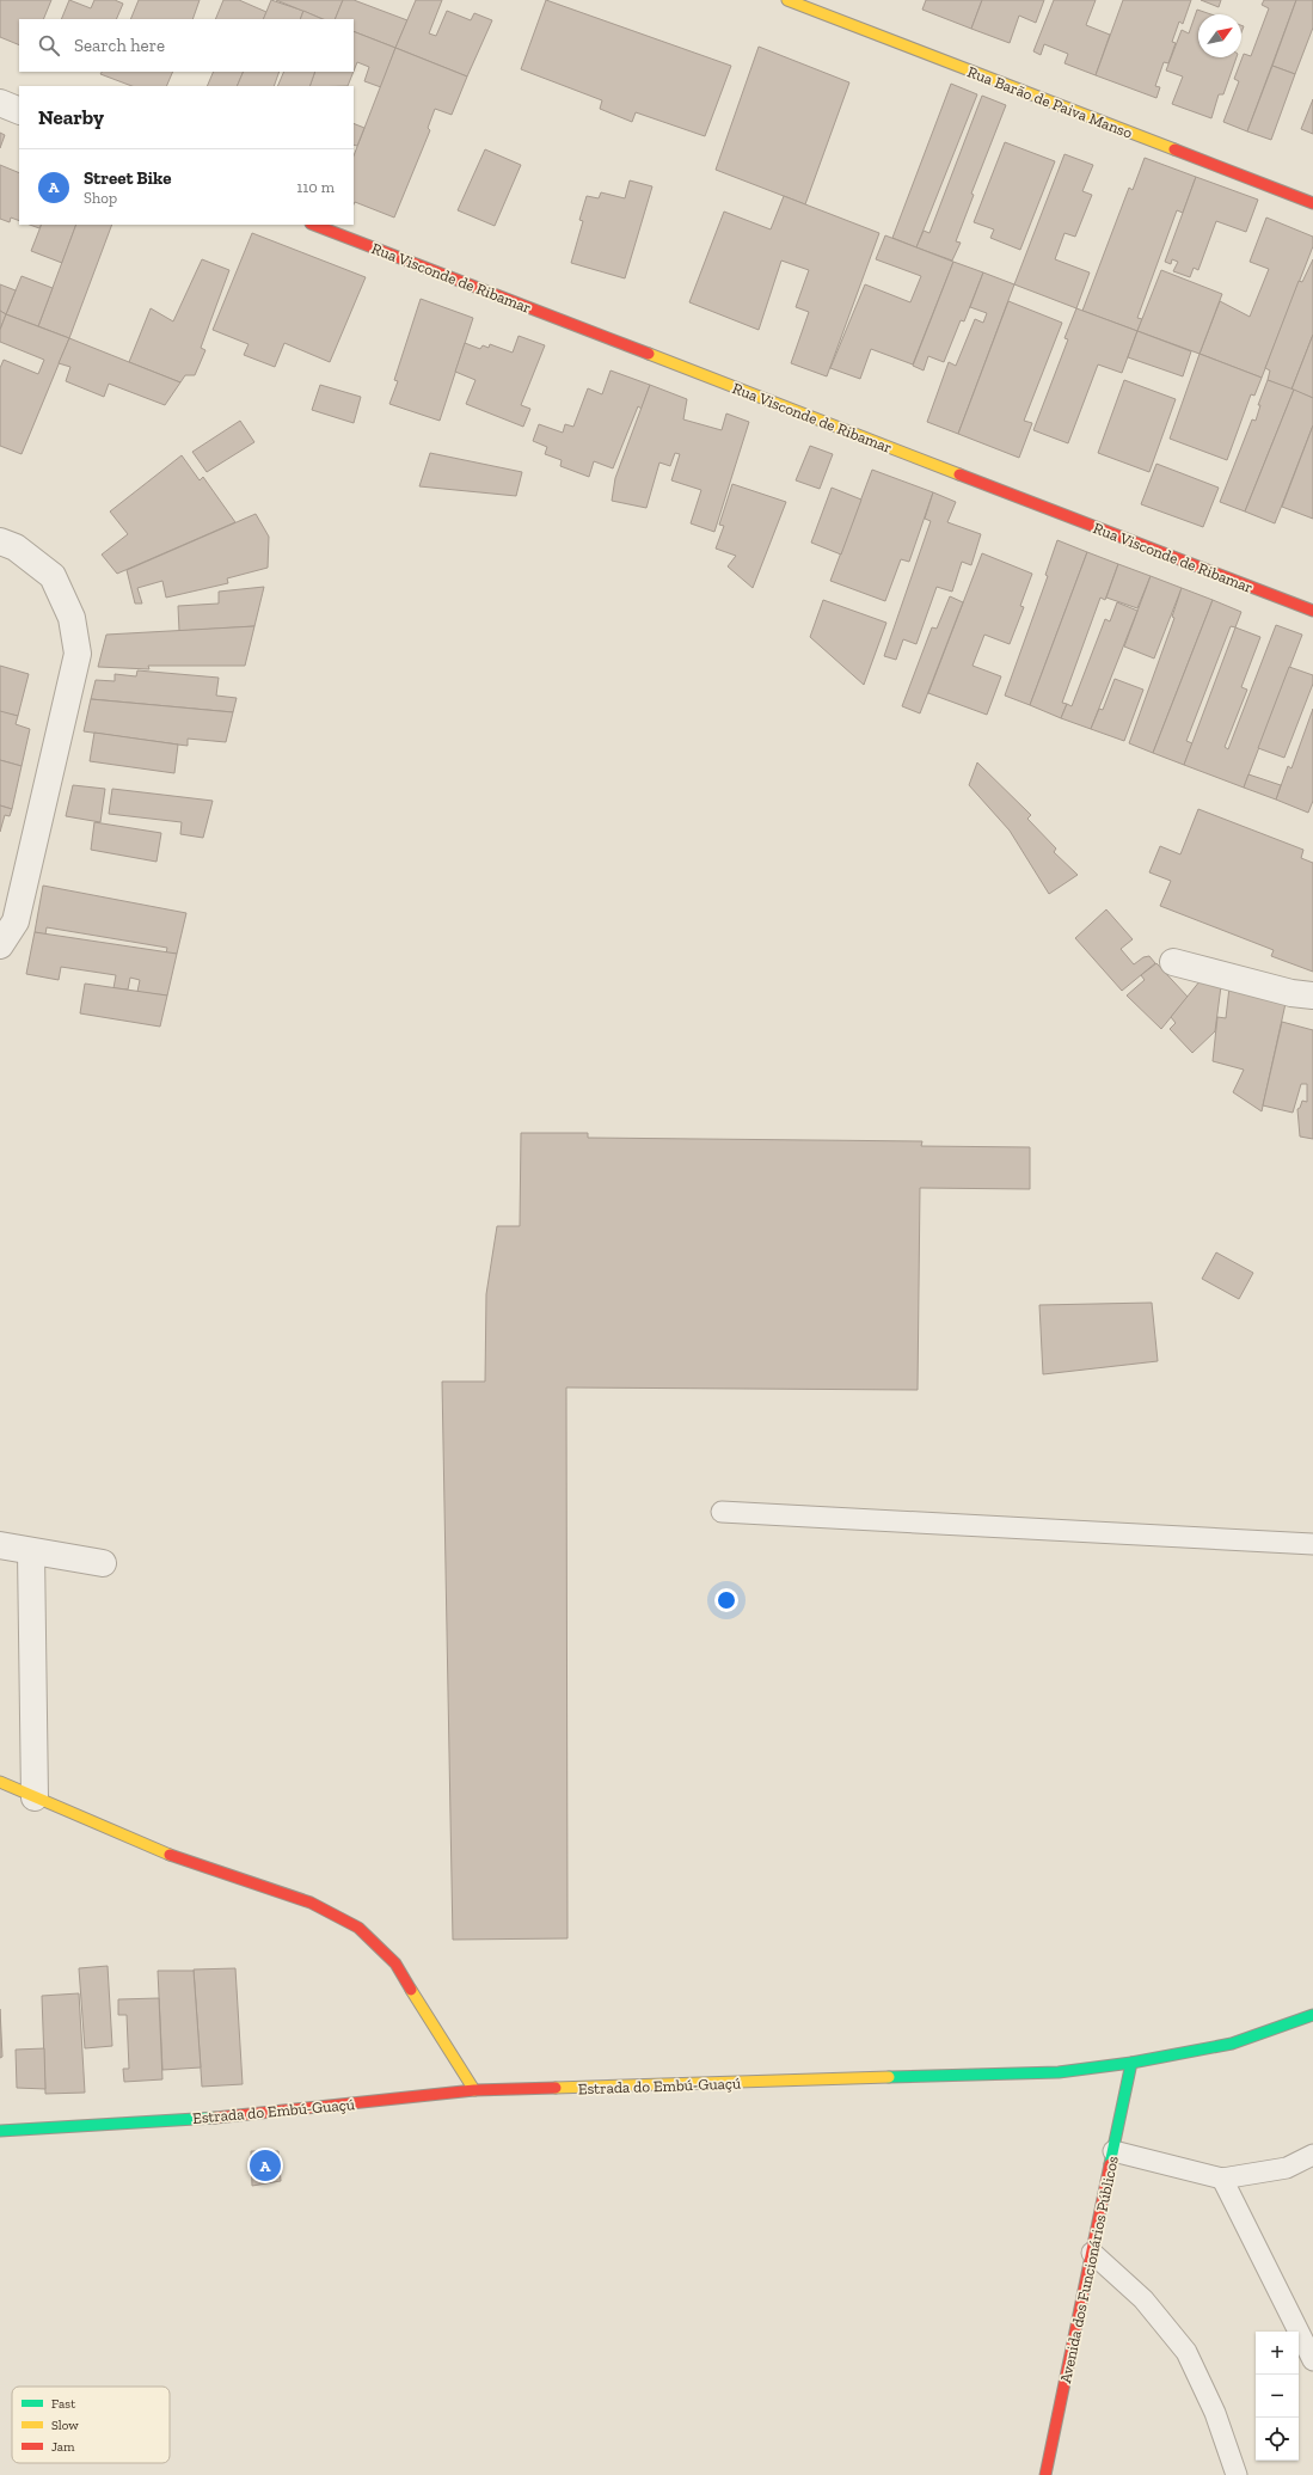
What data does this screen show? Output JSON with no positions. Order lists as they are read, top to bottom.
{
  "streets": {
    "street": [
      "Rua Barão de Paiva Manso",
      "Rua Visconde de Ribamar",
      "Estrada do Embú-Guaçú",
      "Avenida dos Funcionários Públicos"
    ]
  },
  "crossings": [
    ["Estrada do Embú-Guaçú", "Avenida dos Funcionários Públicos"]
  ],
  "legend": ["Fast", "Slow", "Jam"],
  "north": "top right",
  "page": {
    "search": "Search here",
    "heading": "Nearby",
    "list": [
      {
        "mark": "A",
        "name": "Street Bike",
        "note": "Shop",
        "value": "110 m"
      }
    ],
    "pins": "A",
    "map_buttons": ["+", "−"]
  }
}
